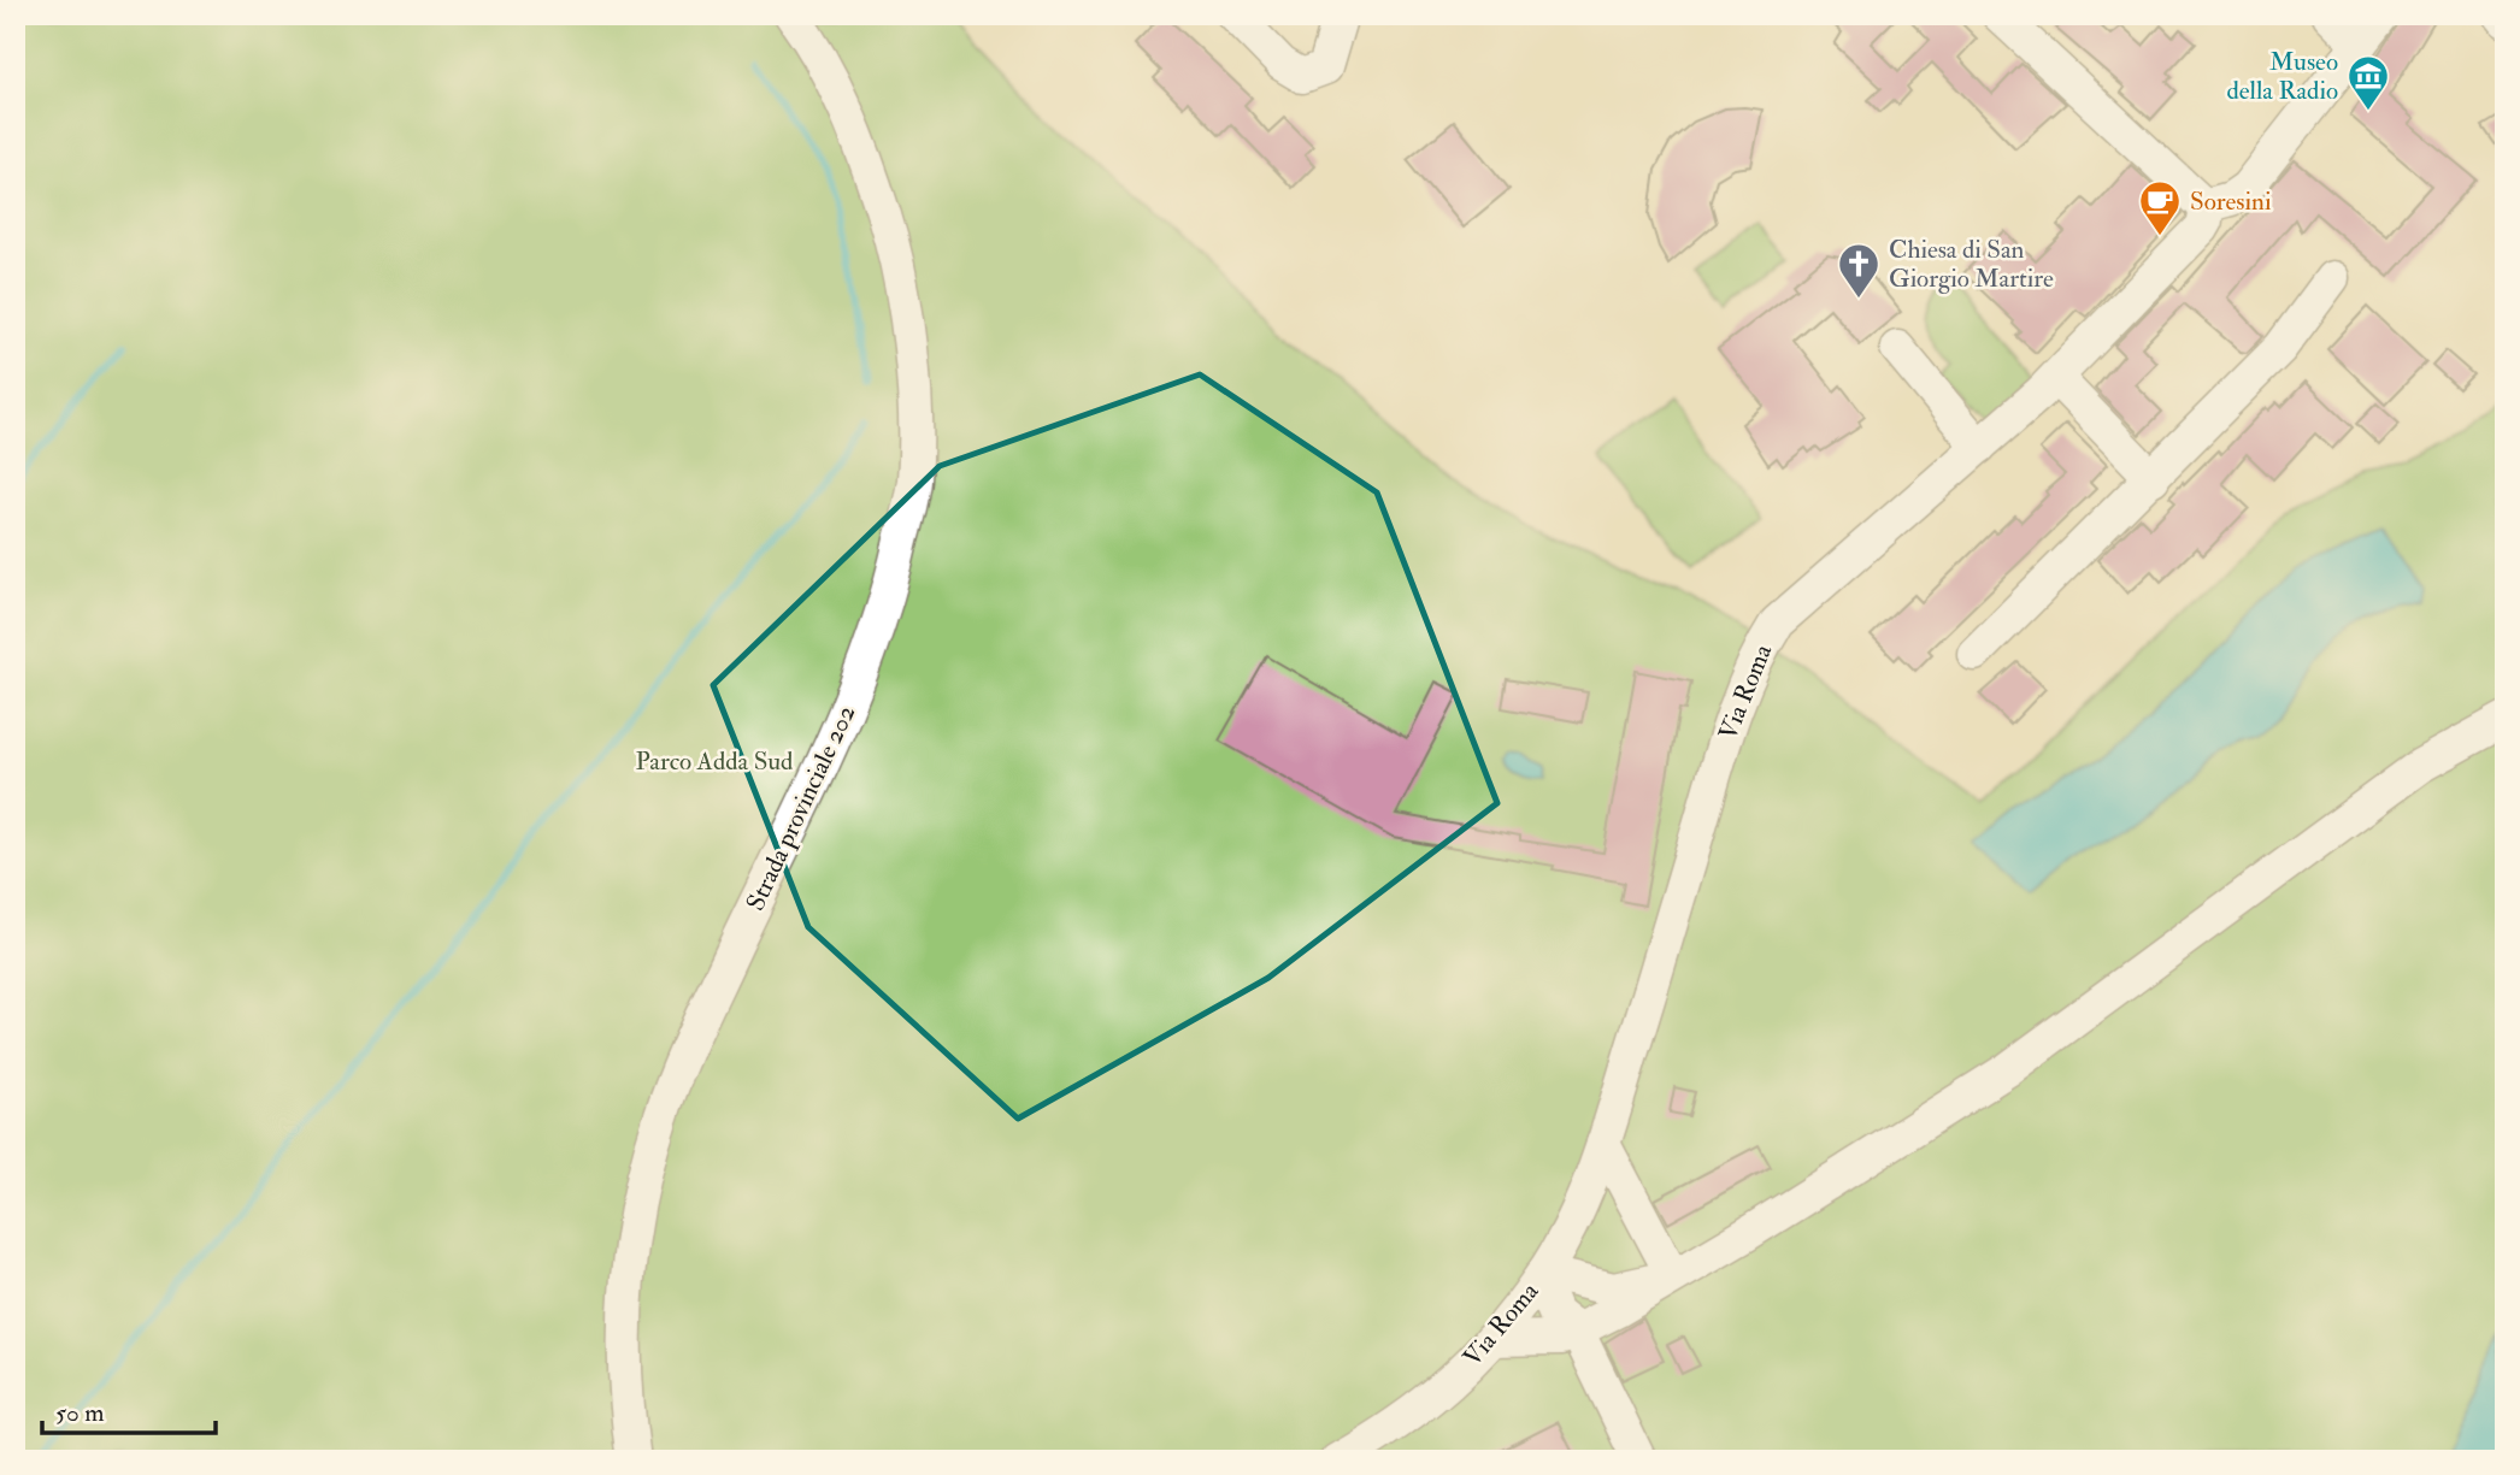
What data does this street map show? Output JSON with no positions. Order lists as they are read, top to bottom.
{
  "streets": {
    "street": ["Via Roma", "Strada provinciale 202"]
  },
  "parks": ["Parco Adda Sud"],
  "places": {
    "museum": ["Museo della Radio"],
    "cafe": ["Soresini"],
    "church": ["Chiesa di San Giorgio Martire"]
  },
  "scale_bar": "50 m"
}
